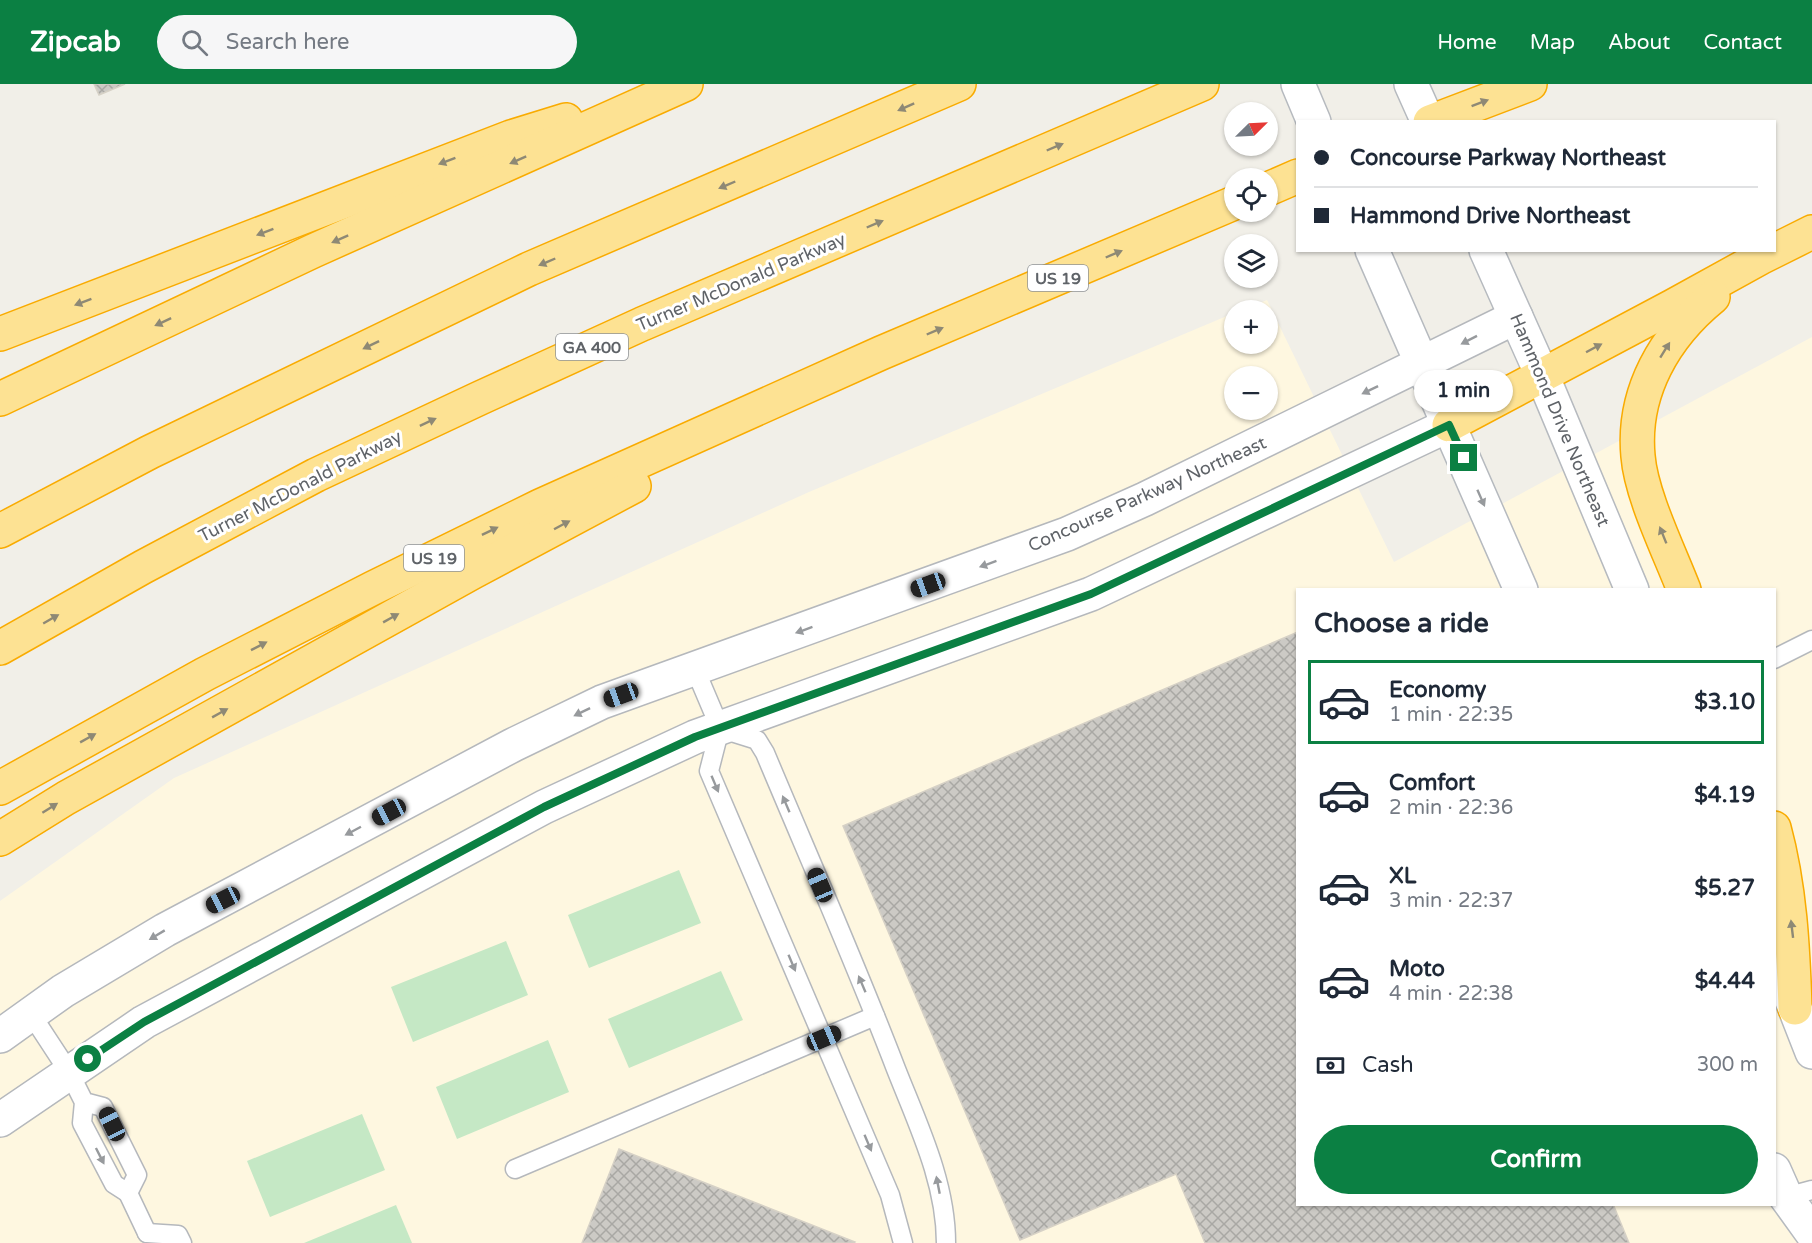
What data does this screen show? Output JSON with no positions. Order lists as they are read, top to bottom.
{
  "streets": {
    "highway": ["US 19", "Turner McDonald Parkway", "GA 400"],
    "street": ["Hammond Drive Northeast", "Concourse Parkway Northeast"]
  },
  "crossings": [
    ["Hammond Drive Northeast", "Concourse Parkway Northeast"]
  ],
  "north": "top right",
  "page": {
    "header": "Zipcab",
    "search": "Search here",
    "nav": [
      "Home",
      "Map",
      "About",
      "Contact"
    ],
    "map_buttons": ["+", "−"],
    "banner": ["Concourse Parkway Northeast", "Hammond Drive Northeast"],
    "bubble": "1 min",
    "heading": "Choose a ride",
    "list": [
      {
        "name": "Economy",
        "note": "1 min · 22:35",
        "value": "$3.10"
      },
      {
        "name": "Comfort",
        "note": "2 min · 22:36",
        "value": "$4.19"
      },
      {
        "name": "XL",
        "note": "3 min · 22:37",
        "value": "$5.27"
      },
      {
        "name": "Moto",
        "note": "4 min · 22:38",
        "value": "$4.44"
      }
    ],
    "pay": ["Cash", "300 m"],
    "buttons": "Confirm"
  }
}
